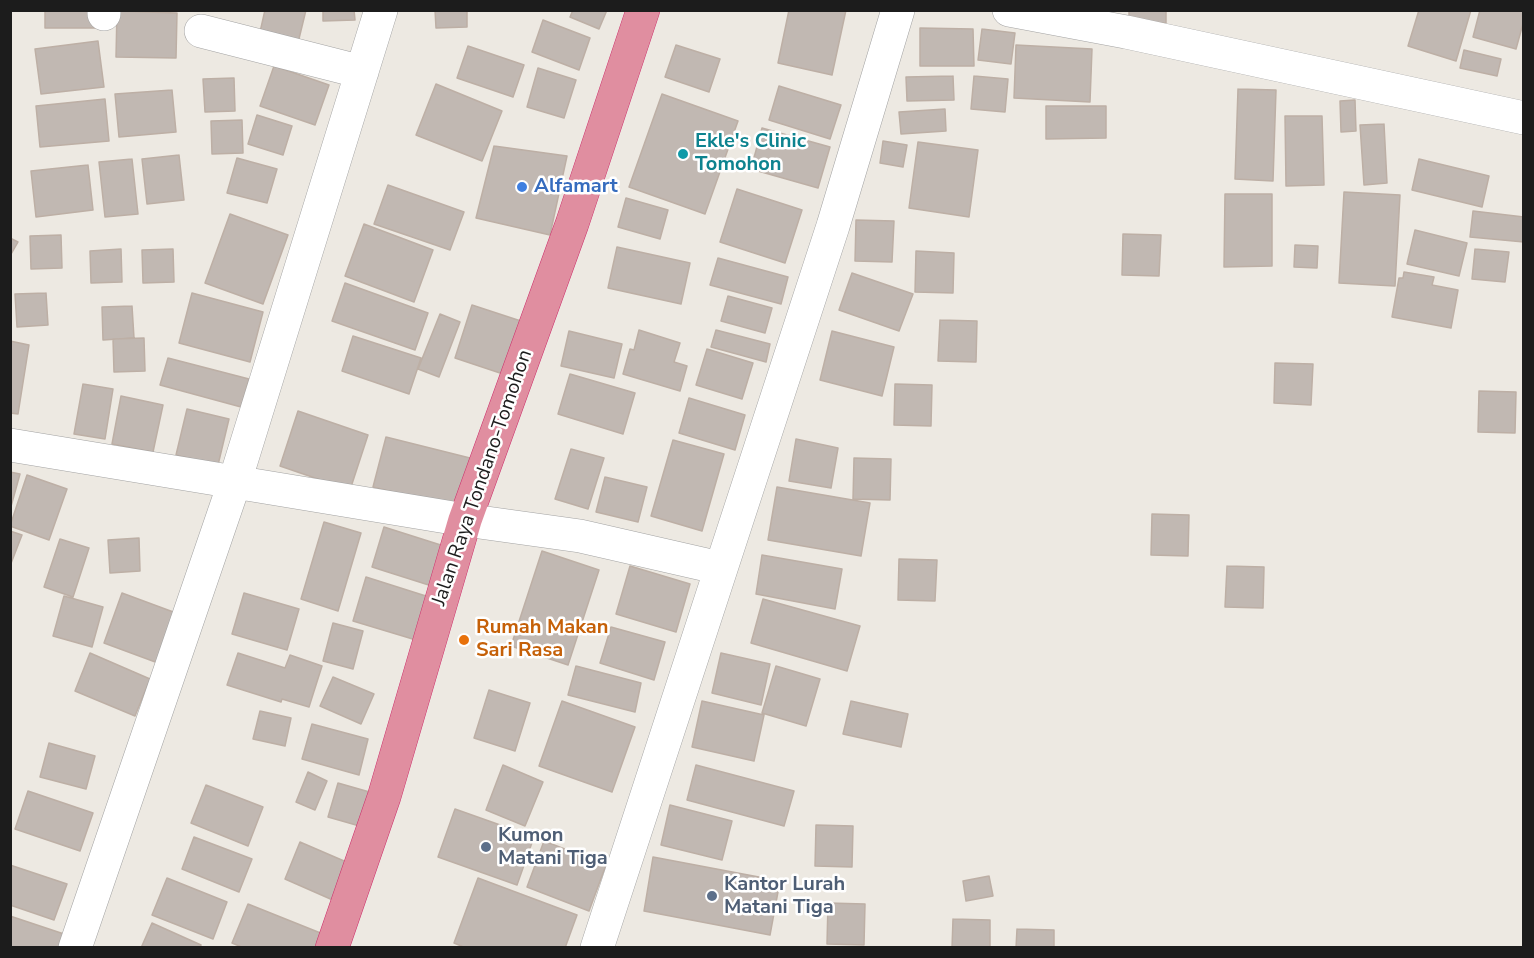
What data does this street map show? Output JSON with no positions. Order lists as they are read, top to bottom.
{
  "streets": {
    "highway": ["Jalan Raya Tondano-Tomohon"]
  },
  "places": [
    "Ekle's Clinic Tomohon",
    "Alfamart",
    "Rumah Makan Sari Rasa",
    "Kumon Matani Tiga",
    "Kantor Lurah Matani Tiga"
  ]
}
